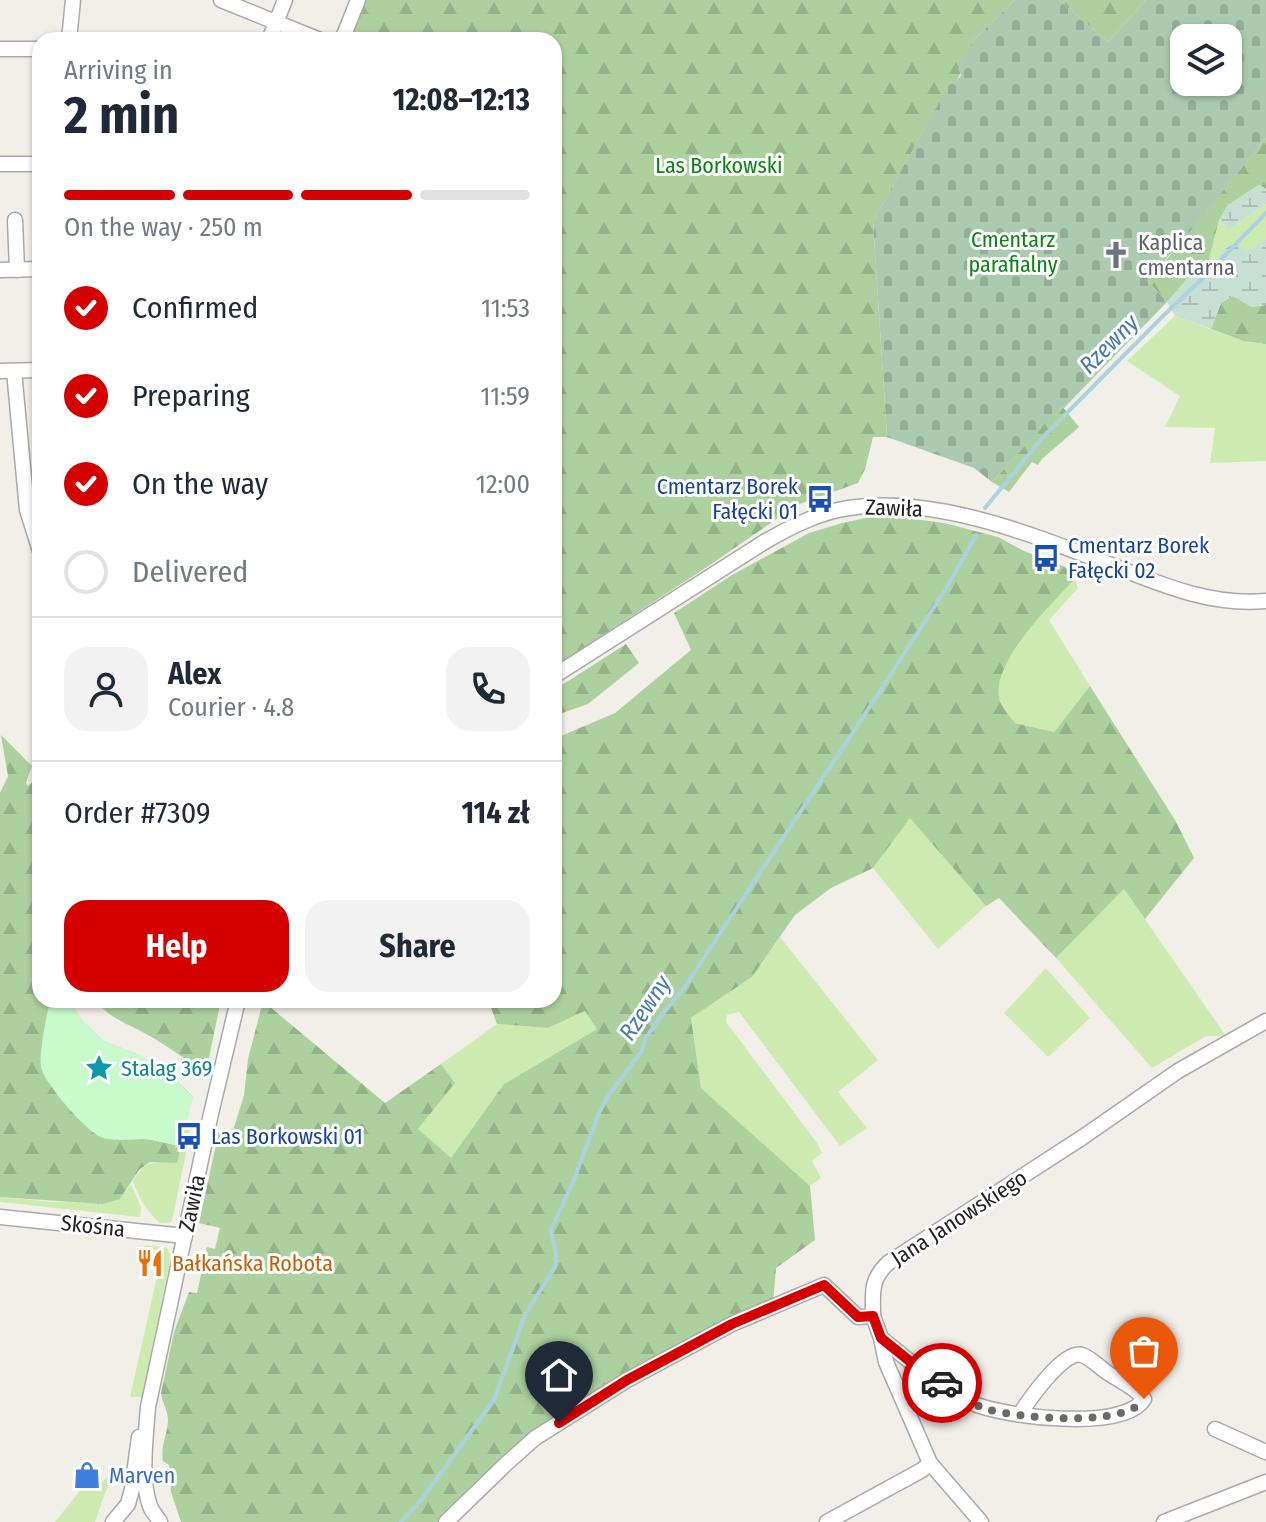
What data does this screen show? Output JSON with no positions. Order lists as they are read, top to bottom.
{
  "streets": {
    "street": ["Zawiła", "Jana Janowskiego", "Skośna"]
  },
  "crossings": [
    ["Zawiła", "Skośna"]
  ],
  "water": ["Rzewny"],
  "parks": ["Las Borkowski", "Cmentarz parafialny"],
  "places": {
    "church": ["Kaplica cmentarna"],
    "bus stop": ["Cmentarz Borek Fałęcki 01", "Cmentarz Borek Fałęcki 02", "Las Borkowski 01"],
    "place": ["Stalag 369"],
    "restaurant": ["Bałkańska Robota"],
    "shop": ["Marven"]
  },
  "page": {
    "heading": ["2 min", "Arriving in", "12:08–12:13"],
    "panel": [
      "Alex",
      "Courier · 4.8",
      "Order #7309",
      "114 zł"
    ],
    "bar": "On the way · 250 m",
    "list": [
      ["Confirmed", "11:53"],
      ["Preparing", "11:59"],
      ["On the way", "12:00"],
      "Delivered"
    ],
    "buttons": ["Help", "Share"]
  }
}
